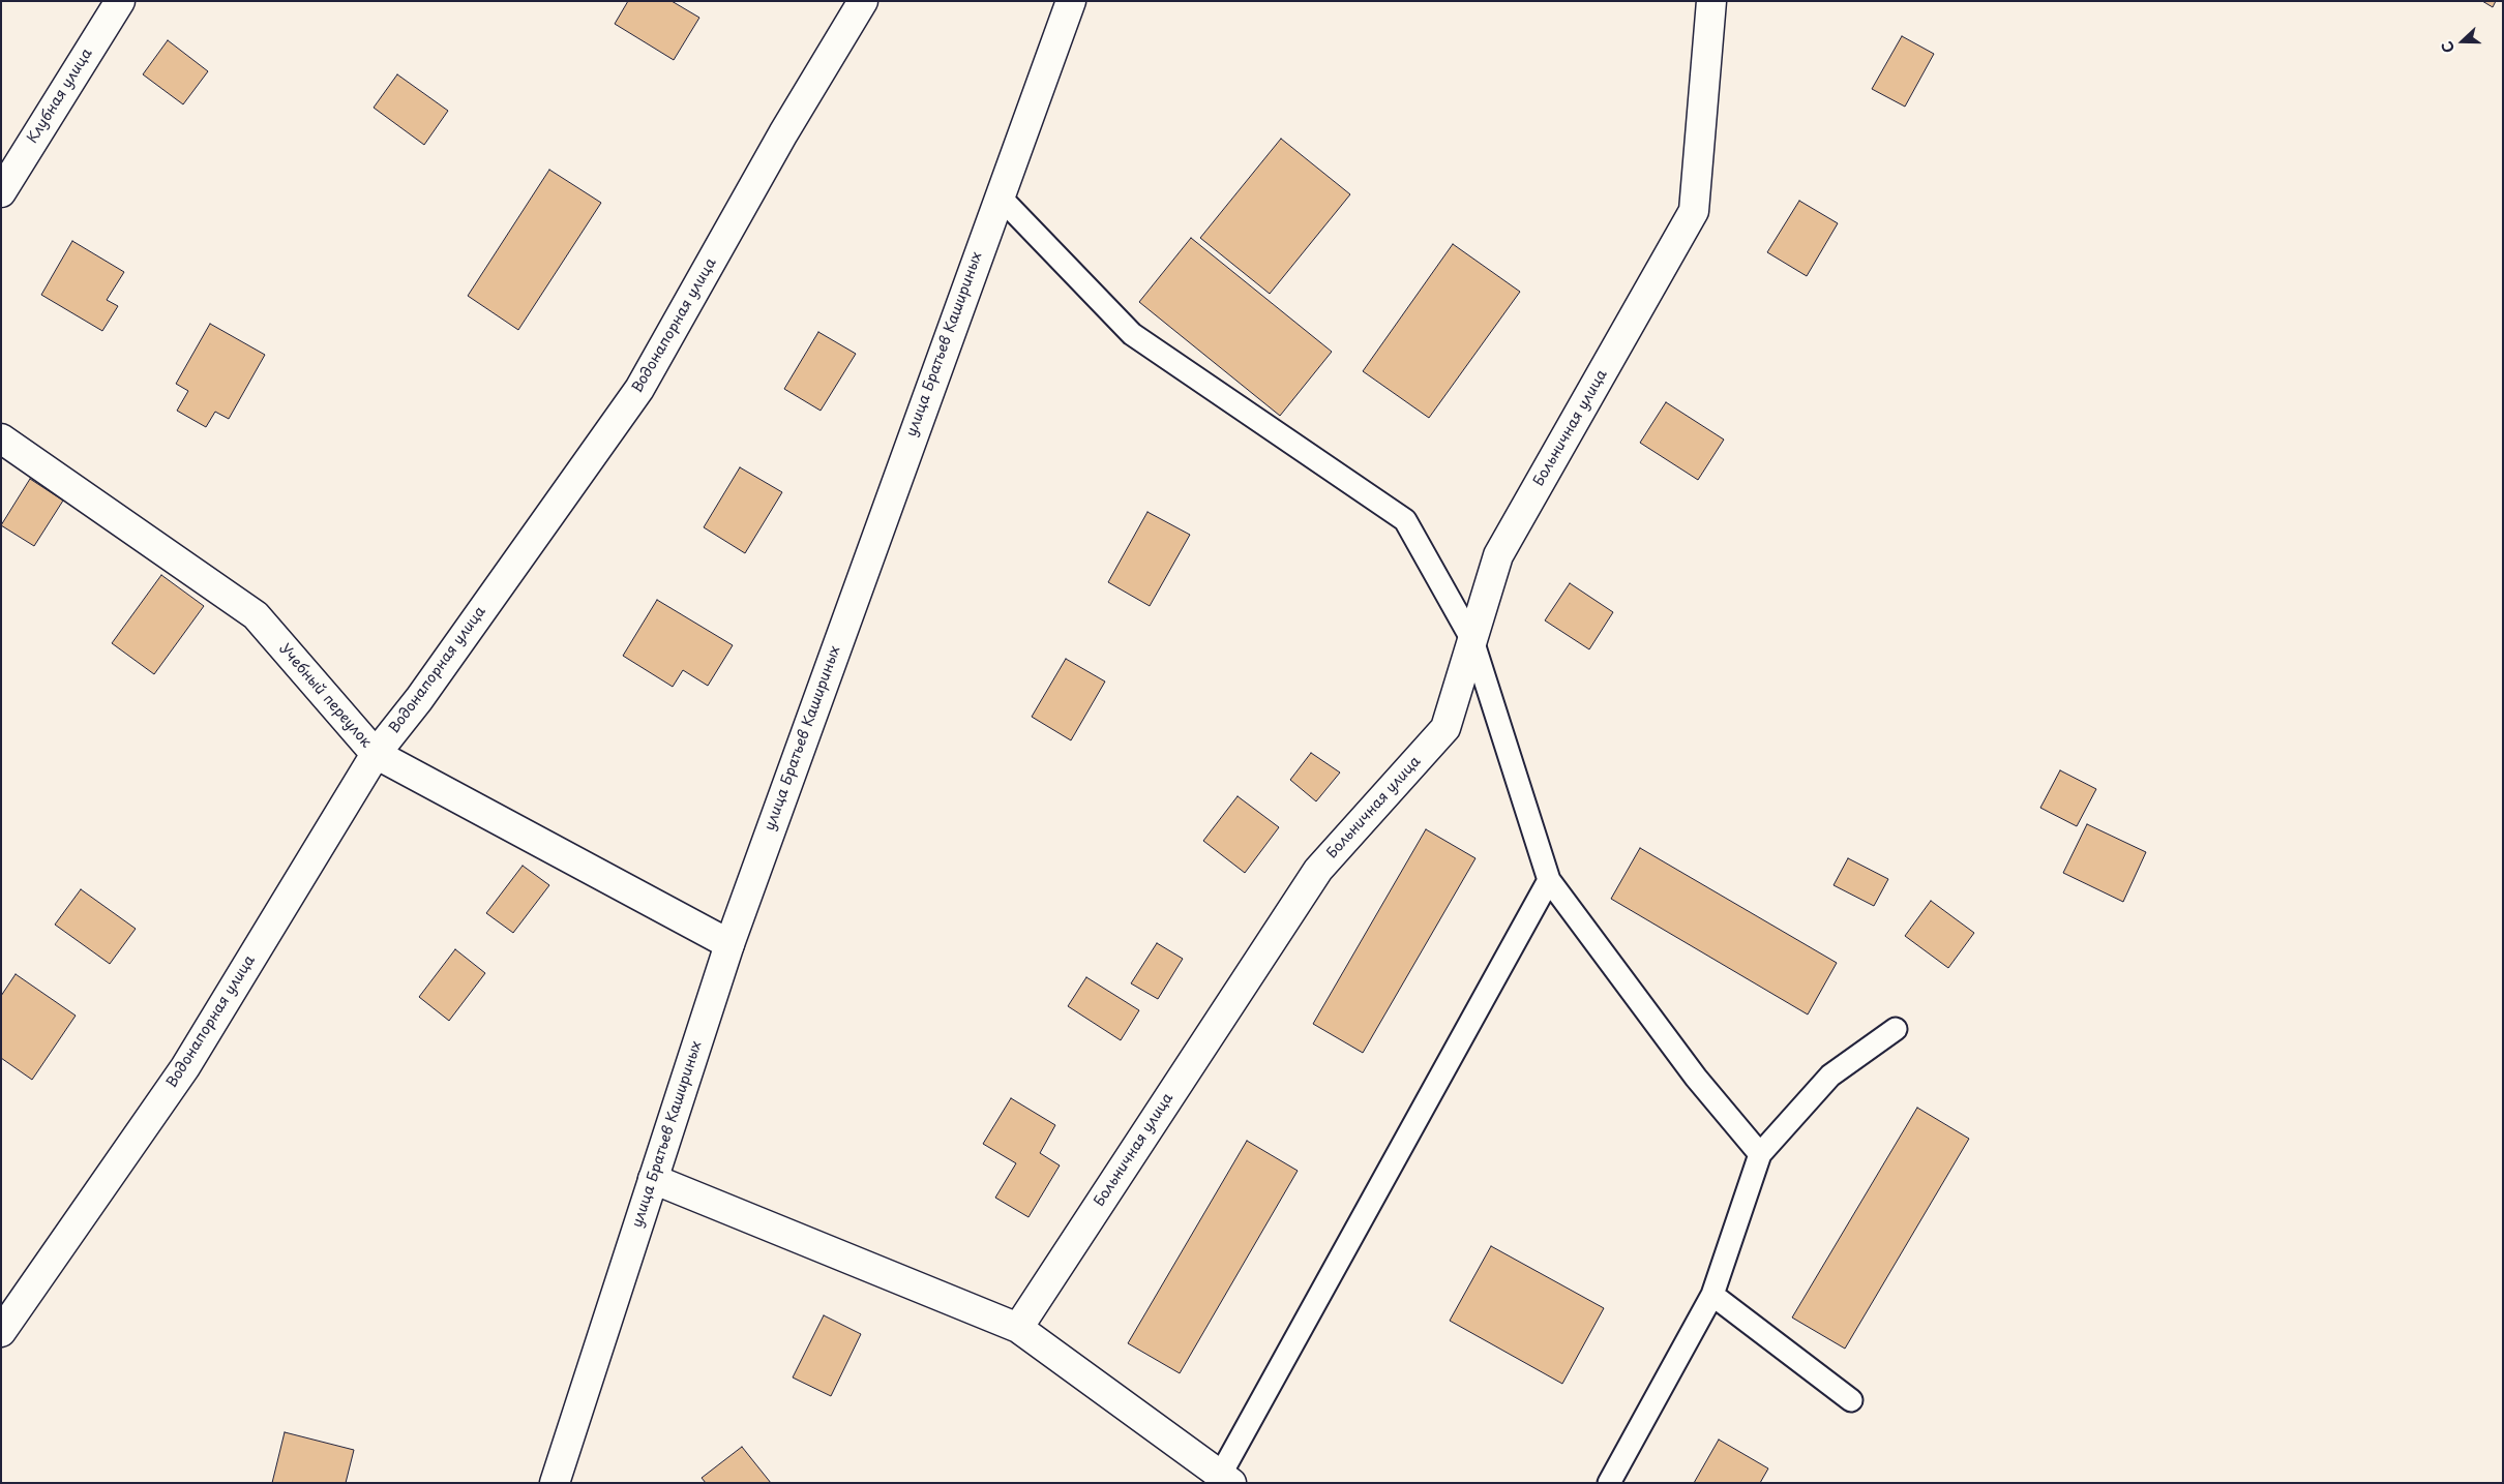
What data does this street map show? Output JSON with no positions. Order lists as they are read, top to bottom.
{
  "streets": {
    "street": [
      "Клубная улица",
      "Водонапорная улица",
      "улица Братьев Кашириных",
      "Больничная улица",
      "Учебный переулок"
    ]
  },
  "crossings": [
    ["Водонапорная улица", "Учебный переулок"],
    ["улица Братьев Кашириных", "Учебный переулок"]
  ],
  "north": "left"
}
